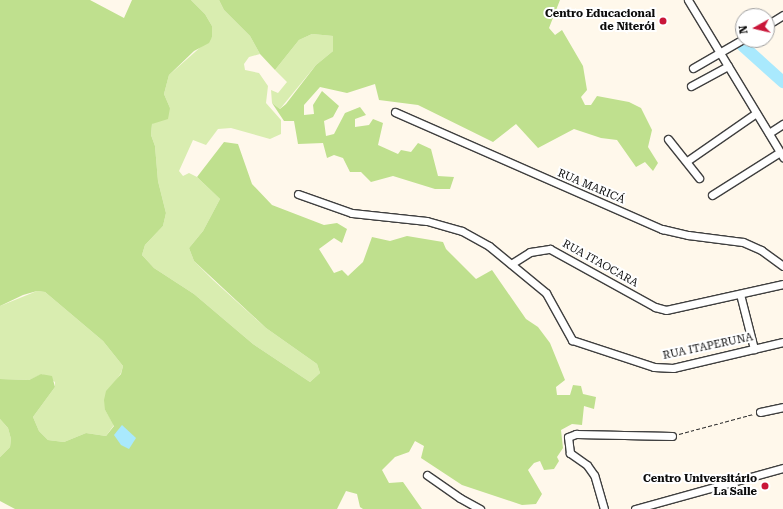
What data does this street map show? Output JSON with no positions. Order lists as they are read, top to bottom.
{
  "streets": {
    "street": ["RUA MARICÁ", "RUA ITAOCARA", "RUA ITAPERUNA"]
  },
  "crossings": [
    ["RUA ITAOCARA", "RUA ITAPERUNA"]
  ],
  "places": ["Centro Educacional de Niterói", "Centro Universitário La Salle"],
  "north": "left"
}
